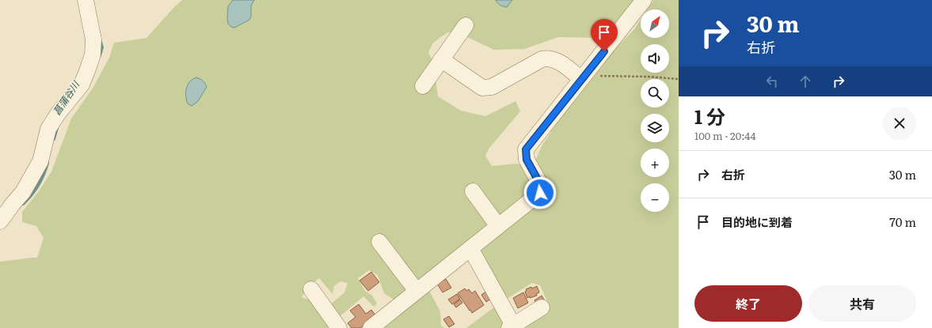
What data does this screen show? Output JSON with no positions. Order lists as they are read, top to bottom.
{
  "water": ["菖蒲谷川"],
  "north": "top right",
  "page": {
    "turn": ["30 m", "右折"],
    "map_buttons": ["+", "−"],
    "heading": ["1 分", "100 m · 20:44"],
    "list": [
      {
        "name": "右折",
        "value": "30 m"
      },
      {
        "name": "目的地に到着",
        "value": "70 m"
      }
    ],
    "buttons": ["終了", "共有"]
  }
}
